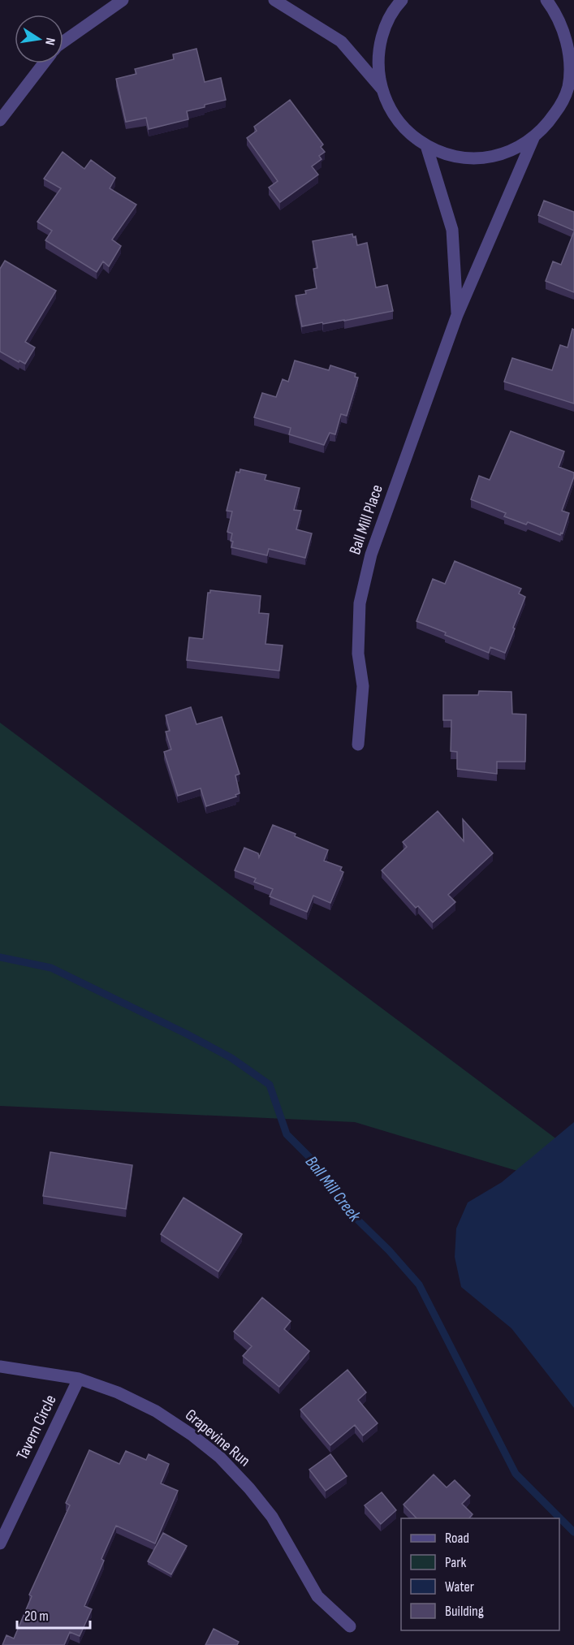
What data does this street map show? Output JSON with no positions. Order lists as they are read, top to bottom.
{
  "streets": {
    "street": ["Ball Mill Place", "Tavern Circle", "Grapevine Run"]
  },
  "crossings": [
    ["Tavern Circle", "Grapevine Run"]
  ],
  "water": ["Ball Mill Creek"],
  "legend": [
    "Road",
    "Park",
    "Water",
    "Building"
  ],
  "scale_bar": "20 m",
  "north": "right"
}
